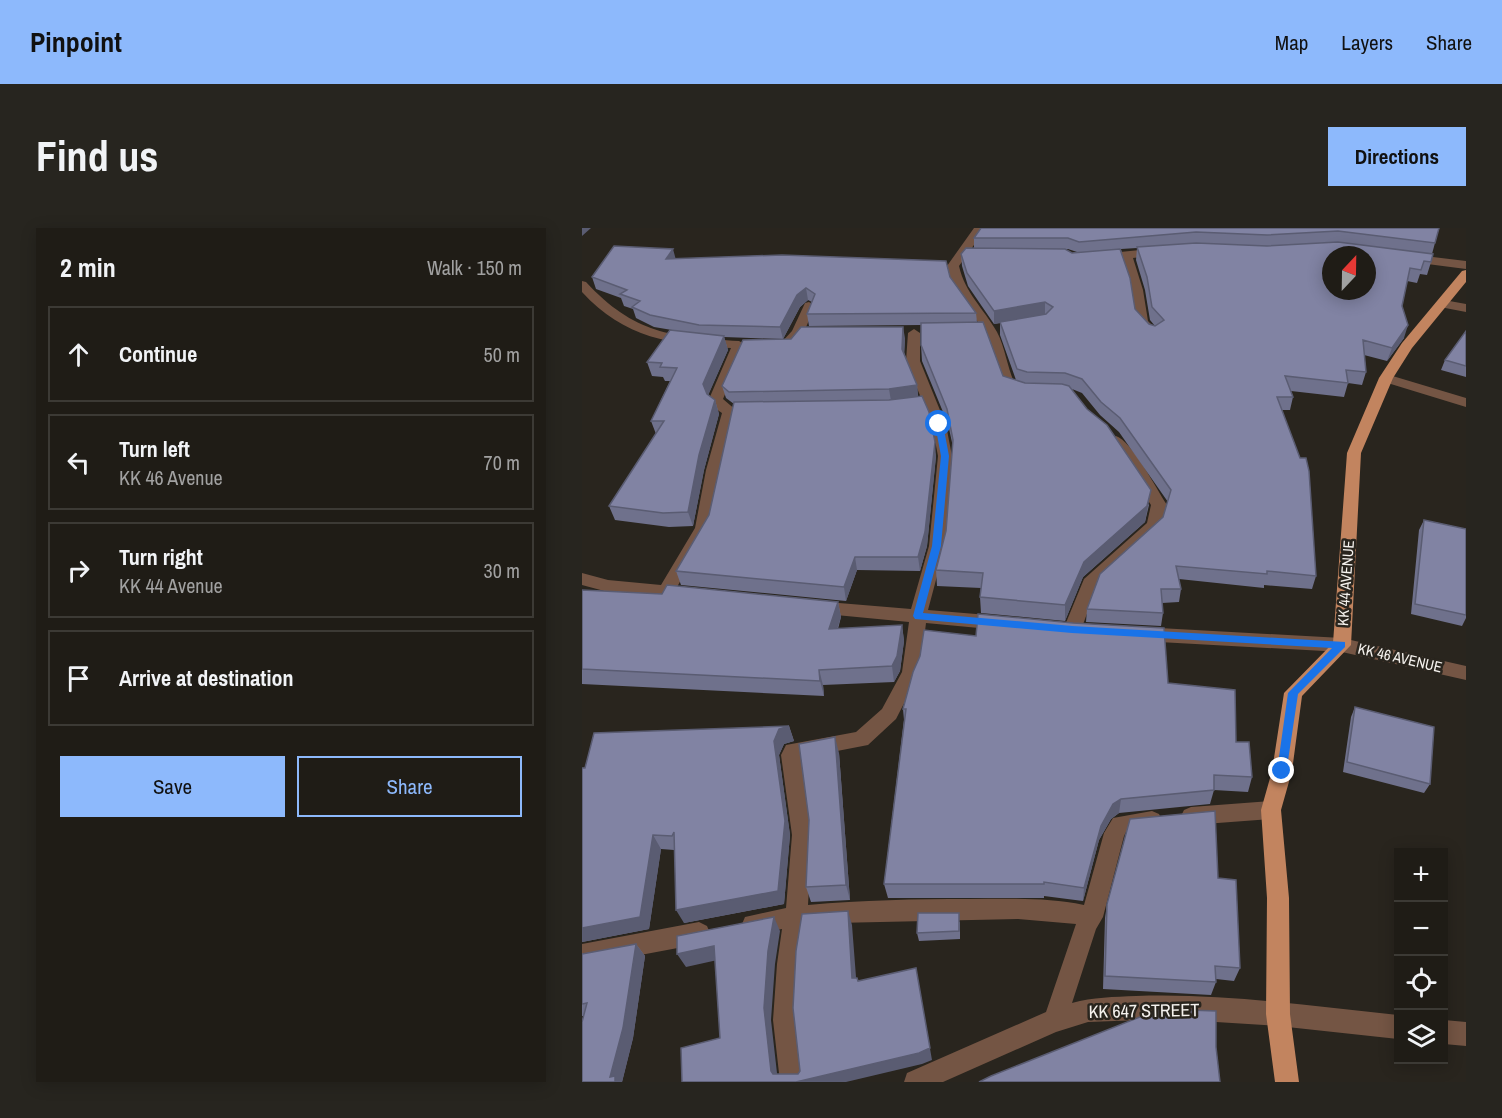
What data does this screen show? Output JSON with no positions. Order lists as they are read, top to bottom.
{
  "streets": {
    "main road": ["KK 44 AVENUE"],
    "street": ["KK 46 AVENUE", "KK 647 STREET"]
  },
  "crossings": [
    ["KK 44 AVENUE", "KK 46 AVENUE"],
    ["KK 44 AVENUE", "KK 647 STREET"]
  ],
  "north": "top",
  "page": {
    "header": "Pinpoint",
    "nav": ["Map", "Layers", "Share"],
    "buttons": [
      "Directions",
      ["Save", "Share"]
    ],
    "title": "Find us",
    "heading": ["2 min", "Walk · 150 m"],
    "list": [
      ["Continue", "50 m"],
      ["Turn left", "KK 46 Avenue", "70 m"],
      ["Turn right", "KK 44 Avenue", "30 m"],
      "Arrive at destination"
    ],
    "map_buttons": ["+", "−"]
  }
}
